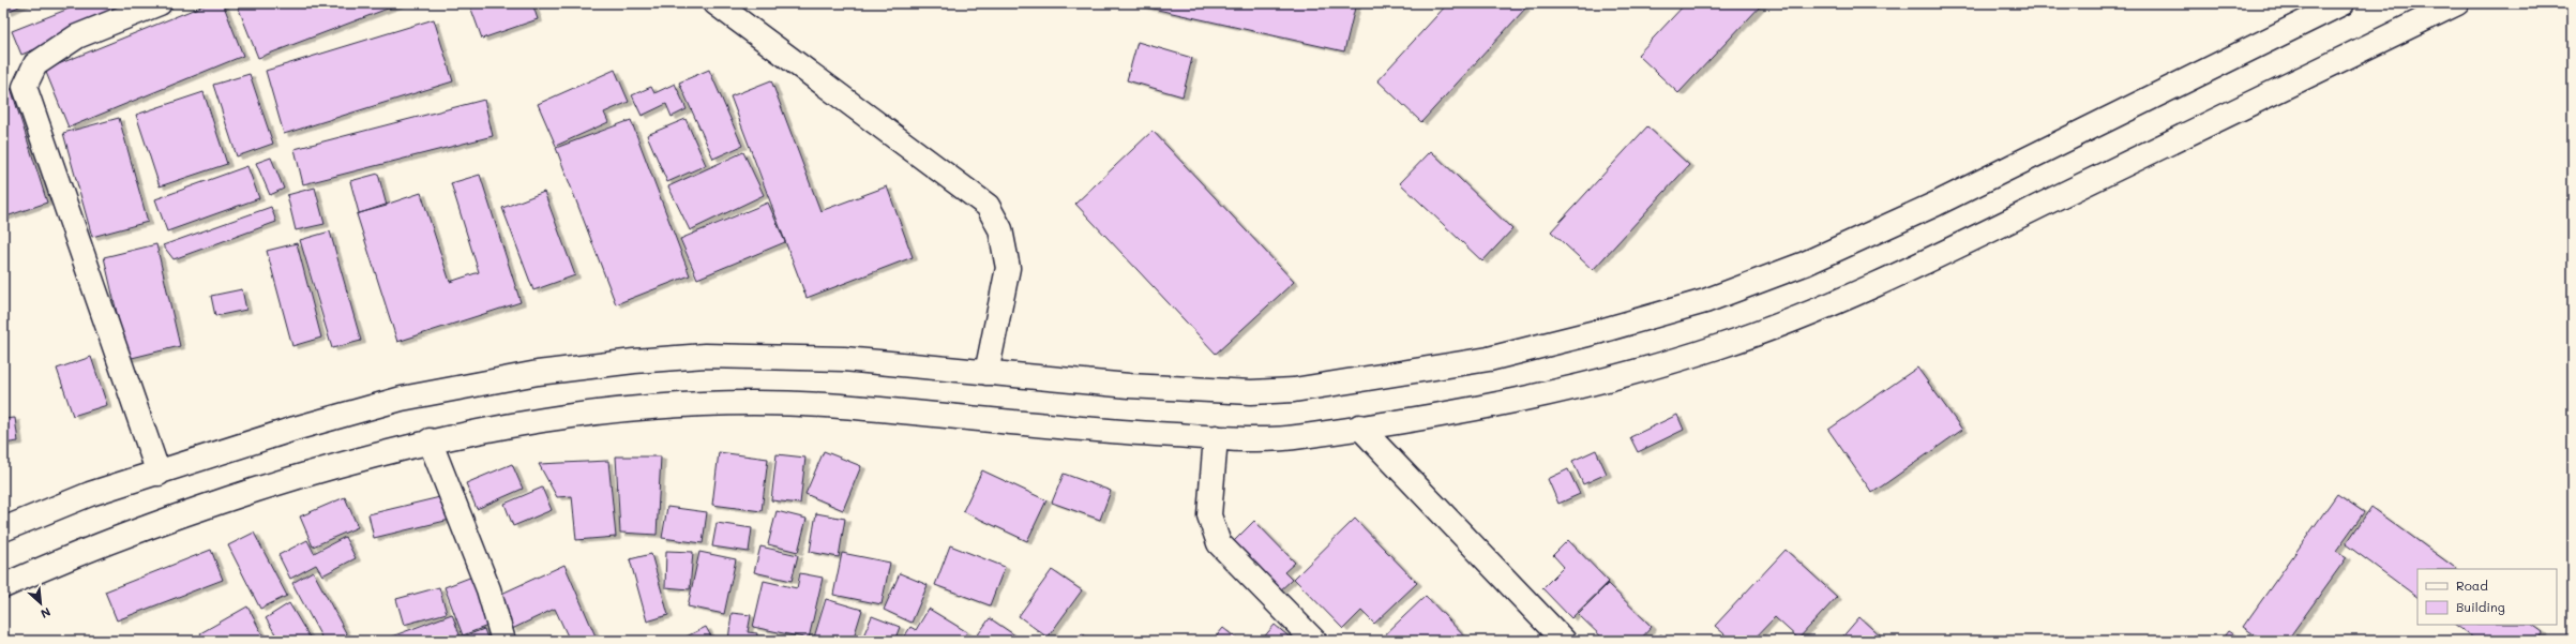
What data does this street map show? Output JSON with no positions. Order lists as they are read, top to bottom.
{
  "legend": ["Road", "Building"],
  "north": "bottom right"
}
